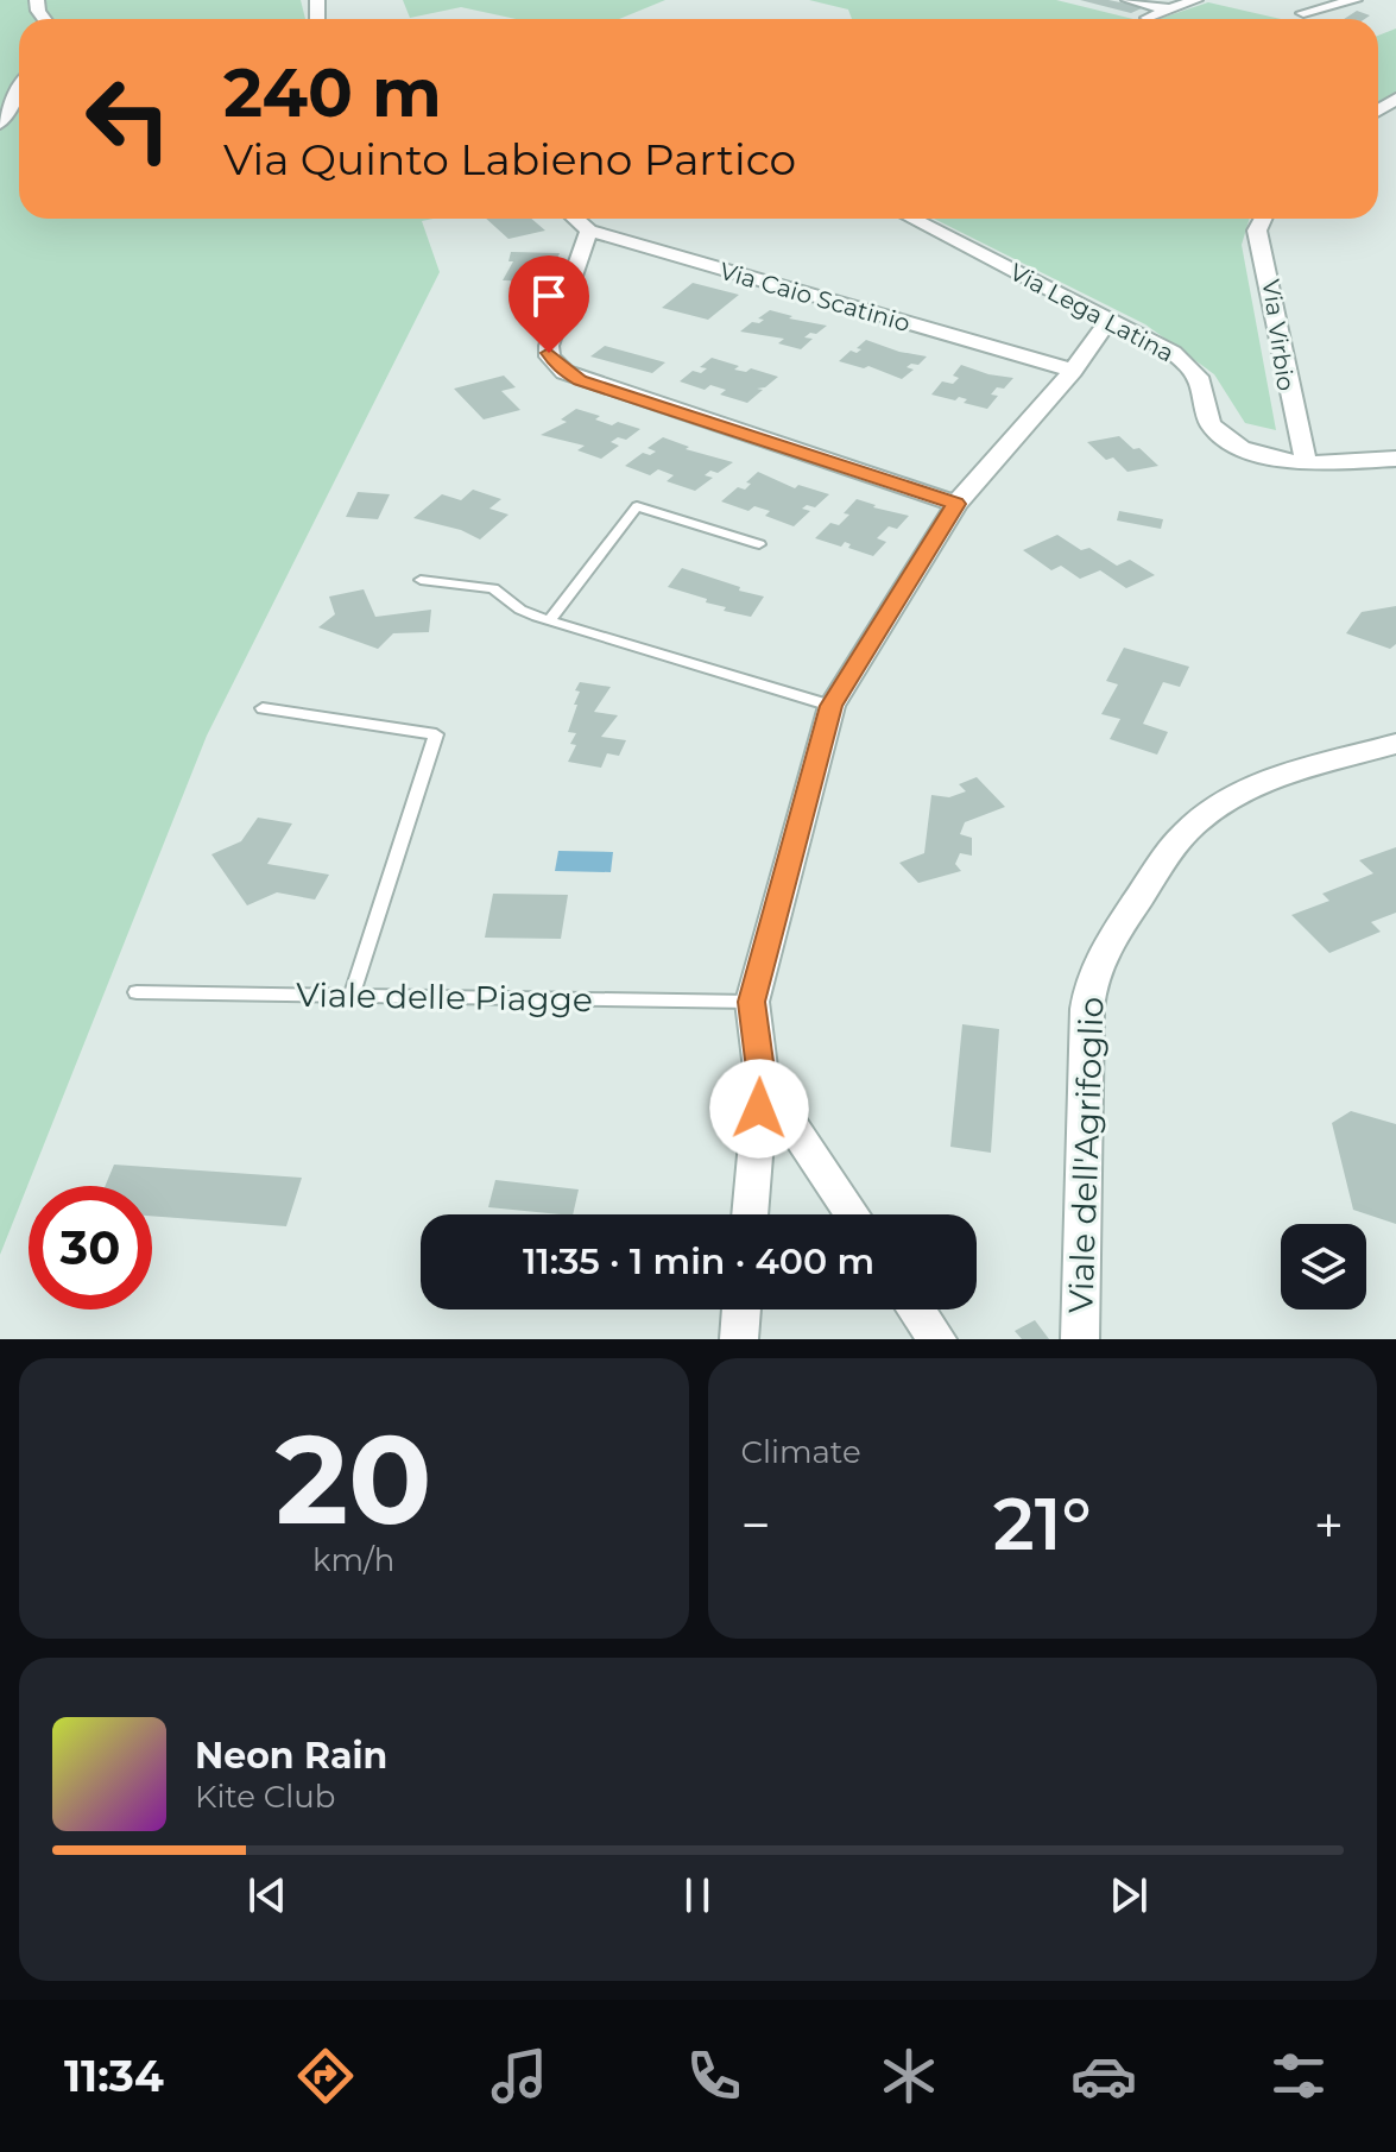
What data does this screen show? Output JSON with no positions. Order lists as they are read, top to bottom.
{
  "streets": {
    "street": [
      "Via Caio Scatinio",
      "Via Lega Latina",
      "Via Virbio",
      "Viale dell'Agrifoglio"
    ],
    "lane": ["Viale delle Piagge"]
  },
  "crossings": [
    ["Via Lega Latina", "Via Virbio"]
  ],
  "page": {
    "turn": ["240 m", "Via Quinto Labieno Partico"],
    "limit": "30",
    "trip": "11:35 · 1 min · 400 m",
    "tile": [
      ["20", "km/h"],
      "Climate"
    ],
    "heat": ["−", "21°", "+"],
    "song": ["Neon Rain", "Kite Club"],
    "tabs": "11:34"
  }
}
